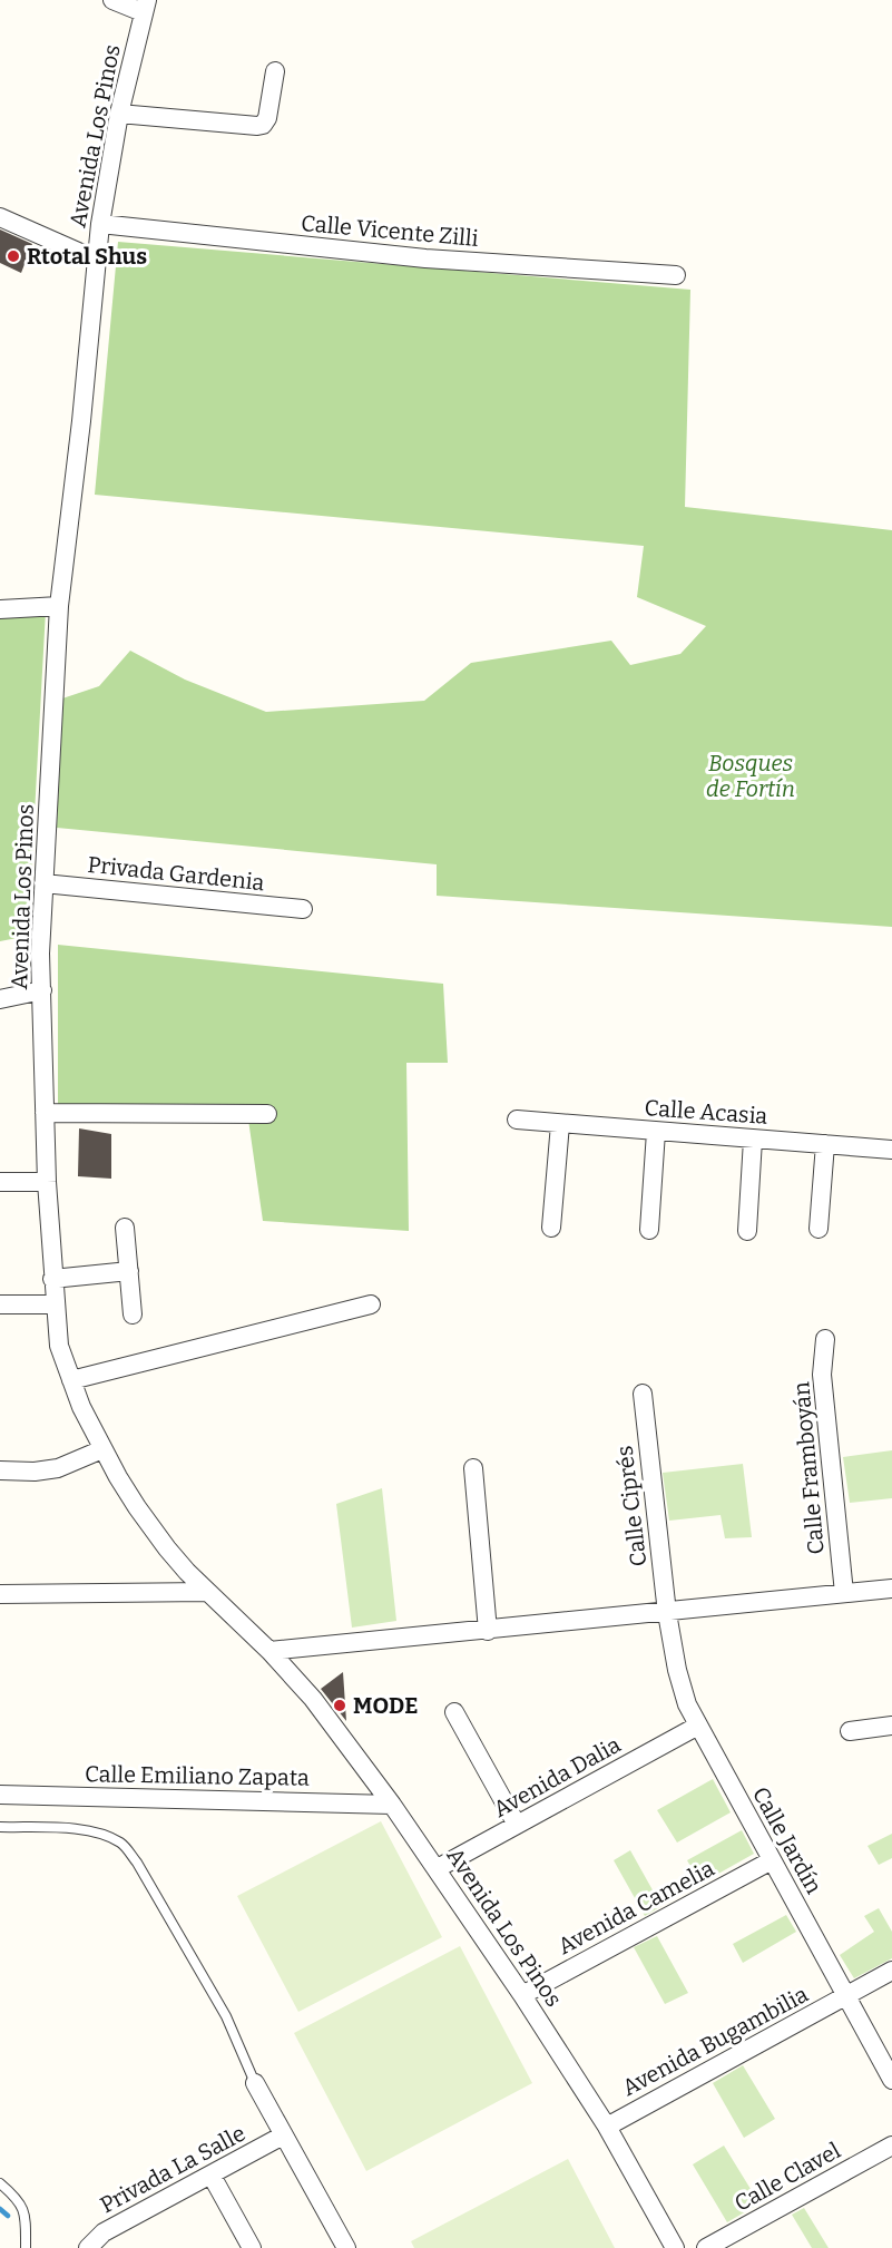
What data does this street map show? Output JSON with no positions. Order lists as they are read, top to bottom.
{
  "streets": {
    "street": [
      "Avenida Los Pinos",
      "Calle Vicente Zilli",
      "Privada Gardenia",
      "Calle Acasia",
      "Calle Framboyán",
      "Calle Ciprés",
      "Calle Emiliano Zapata",
      "Avenida Dalia",
      "Calle Jardín",
      "Avenida Camelia",
      "Avenida Bugambilia",
      "Privada La Salle",
      "Calle Clavel"
    ]
  },
  "crossings": [
    ["Avenida Los Pinos", "Calle Vicente Zilli"],
    ["Avenida Los Pinos", "Privada Gardenia"],
    ["Avenida Los Pinos", "Calle Emiliano Zapata"],
    ["Avenida Los Pinos", "Avenida Dalia"],
    ["Avenida Los Pinos", "Avenida Camelia"],
    ["Avenida Los Pinos", "Avenida Bugambilia"],
    ["Calle Ciprés", "Calle Jardín"],
    ["Avenida Dalia", "Calle Jardín"],
    ["Calle Jardín", "Avenida Camelia"],
    ["Calle Jardín", "Avenida Bugambilia"]
  ],
  "parks": ["Bosques de Fortín"],
  "places": ["Rtotal Shus", "MODE"]
}
